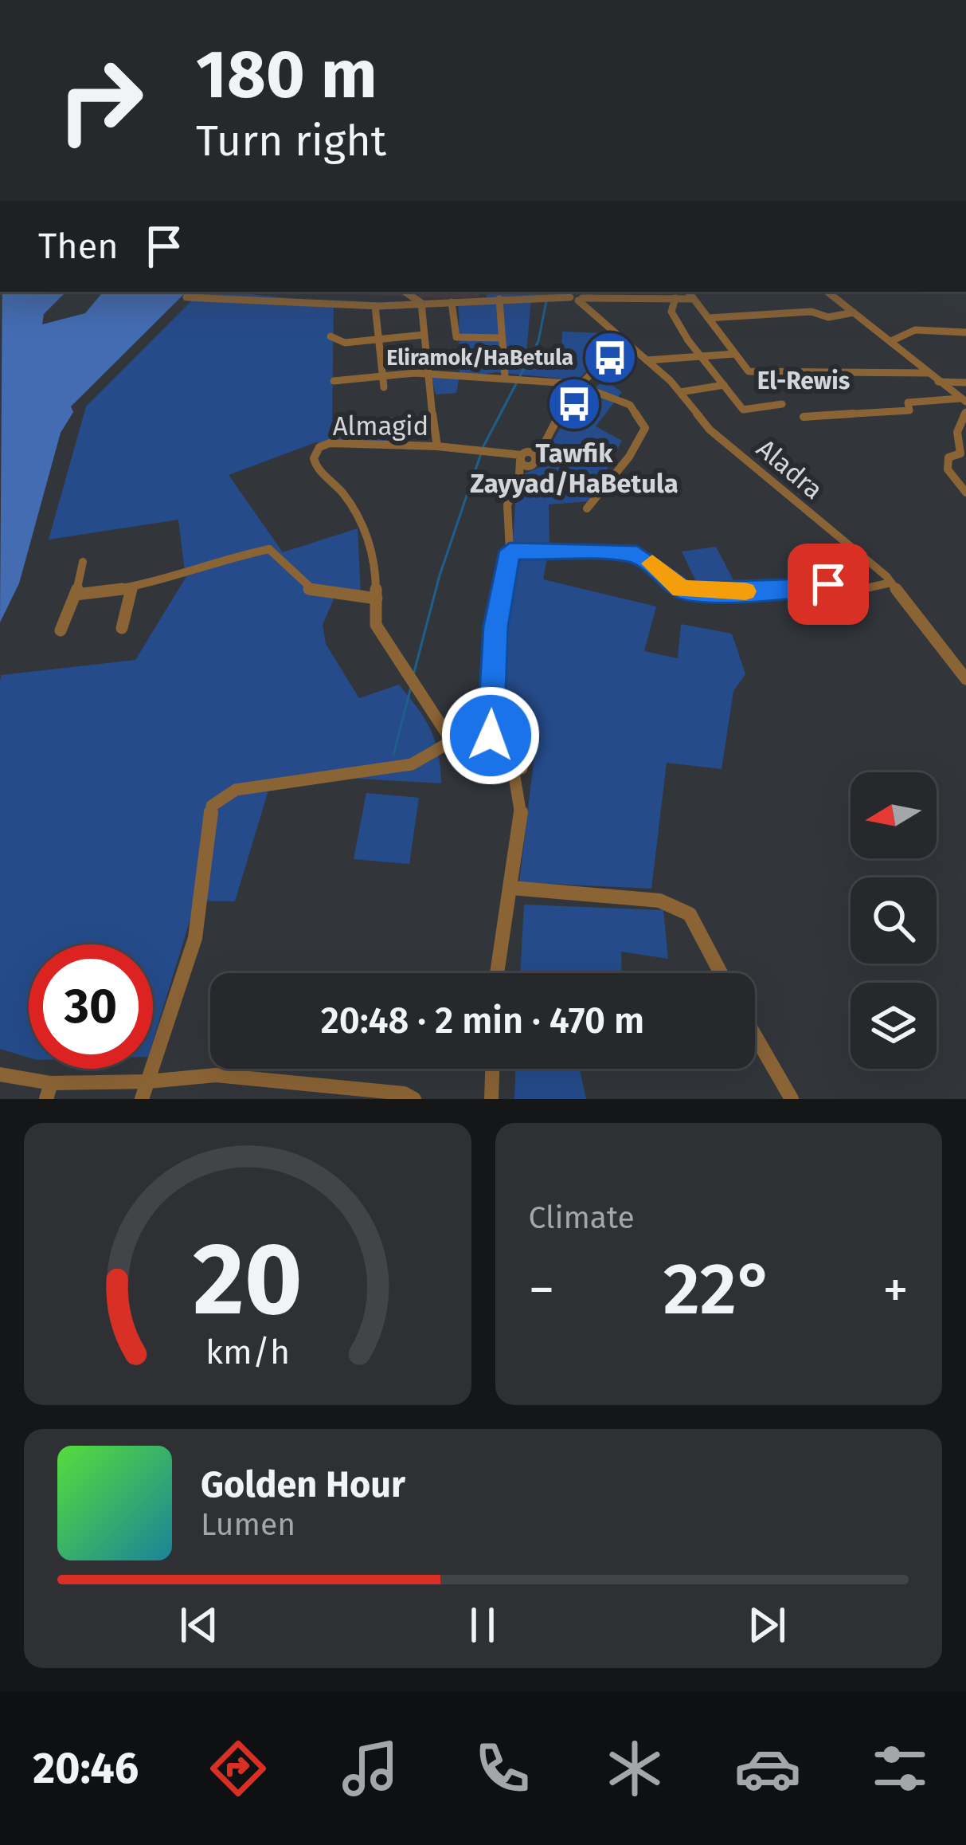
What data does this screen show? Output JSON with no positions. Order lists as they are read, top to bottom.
{
  "streets": {
    "street": ["Almagid", "Aladra"]
  },
  "districts": ["El-Rewis"],
  "places": {
    "bus stop": ["Eliramok/HaBetula", "Tawfik Zayyad/HaBetula"]
  },
  "north": "left",
  "page": {
    "turn": ["180 m", "Turn right"],
    "then": "Then",
    "limit": "30",
    "trip": "20:48 · 2 min · 470 m",
    "tile": "Climate",
    "heat": ["−", "22°", "+"],
    "song": ["Golden Hour", "Lumen"],
    "tabs": "20:46",
    "gauge": ["20", "km/h"]
  }
}
